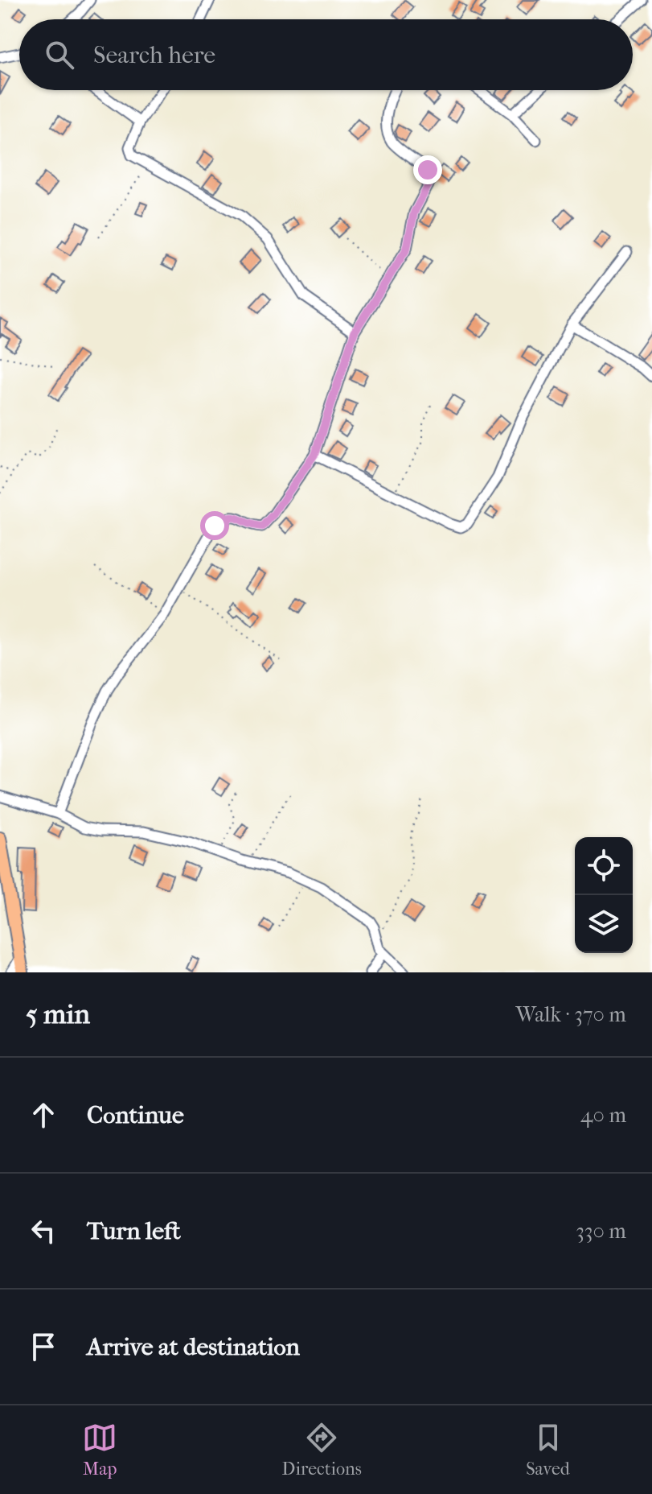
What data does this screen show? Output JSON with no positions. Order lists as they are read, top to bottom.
{
  "page": {
    "search": "Search here",
    "heading": ["5 min", "Walk · 370 m"],
    "list": [
      ["Continue", "40 m"],
      ["Turn left", "330 m"],
      "Arrive at destination"
    ],
    "nav": ["Map", "Directions", "Saved"]
  }
}
